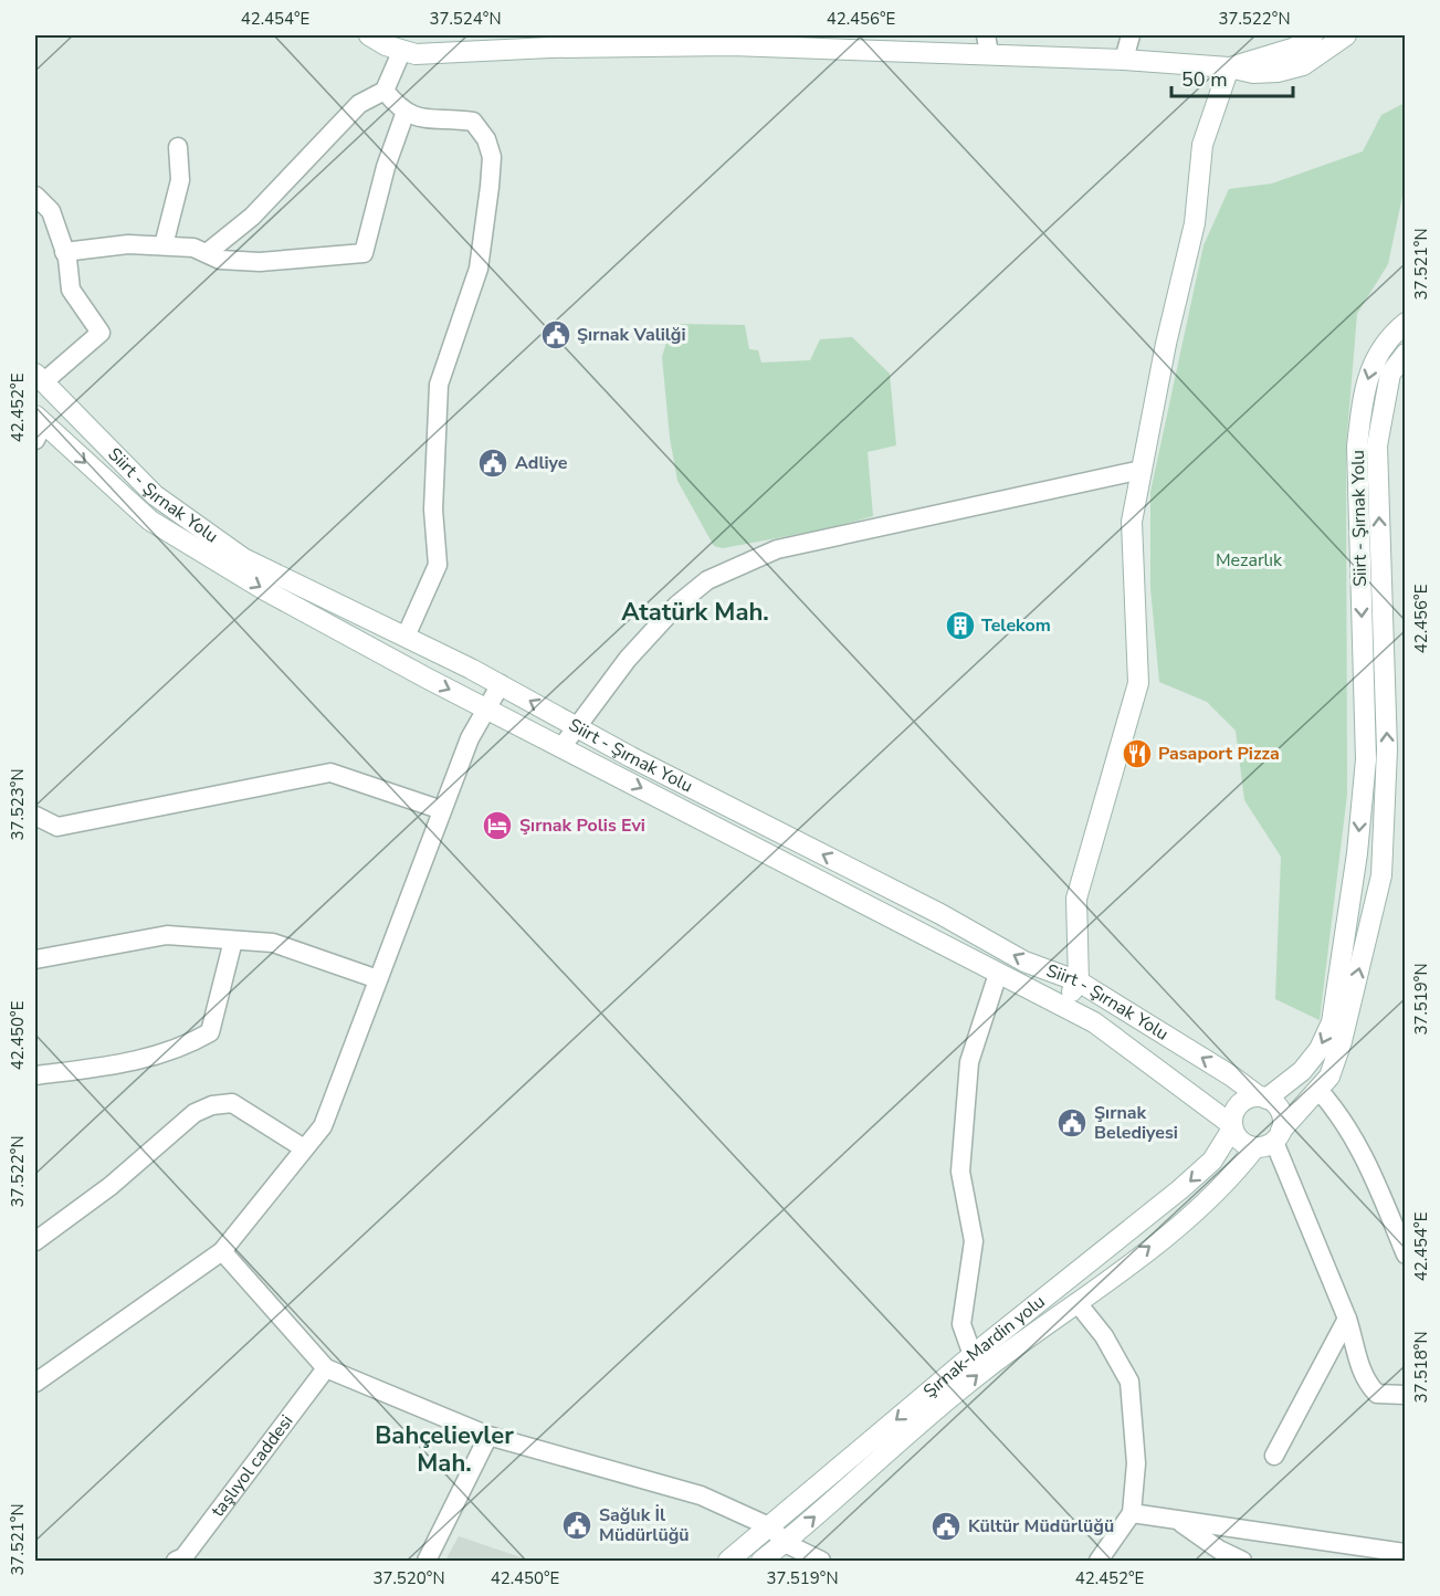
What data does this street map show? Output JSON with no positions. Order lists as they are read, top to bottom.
{
  "streets": {
    "street": ["Siirt - Şırnak Yolu", "Şırnak-Mardin yolu", "taşlıyol caddesi"]
  },
  "crossings": [
    ["Siirt - Şırnak Yolu", "Şırnak-Mardin yolu"]
  ],
  "districts": ["Atatürk Mah.", "Bahçelievler Mah."],
  "parks": ["Mezarlık"],
  "places": {
    "public building": [
      "Şırnak Valilği",
      "Adliye",
      "Şırnak Belediyesi",
      "Sağlık İl Müdürlüğü",
      "Kültür Müdürlüğü"
    ],
    "building": ["Telekom"],
    "restaurant": ["Pasaport Pizza"],
    "hotel": ["Şırnak Polis Evi"]
  },
  "scale_bar": "50 m",
  "coordinates": [
    "42.454°E",
    "37.524°N",
    "42.456°E",
    "37.522°N",
    "37.521°N",
    "42.452°E",
    "37.523°N",
    "37.519°N",
    "42.450°E",
    "37.518°N",
    "37.520°N"
  ]
}
